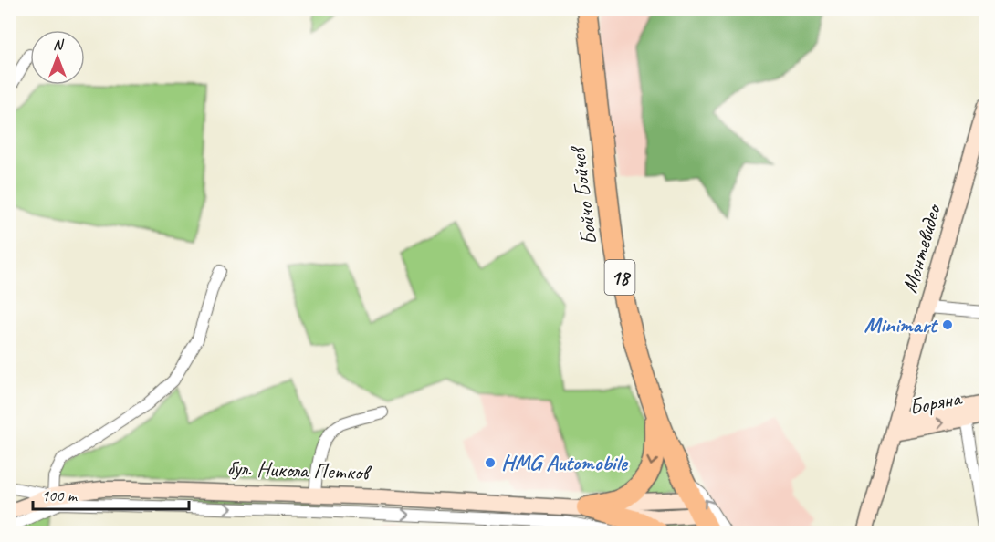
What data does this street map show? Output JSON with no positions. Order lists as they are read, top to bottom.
{
  "streets": {
    "highway": ["Бойчо Бойчев", "18"],
    "street": ["Монтевидео", "Боряна", "бул. Никола Петков"]
  },
  "crossings": [
    ["Бойчо Бойчев", "бул. Никола Петков"],
    ["Монтевидео", "Боряна"]
  ],
  "places": ["Minimart", "HMG Automobile"],
  "scale_bar": "100 m",
  "north": "top"
}
